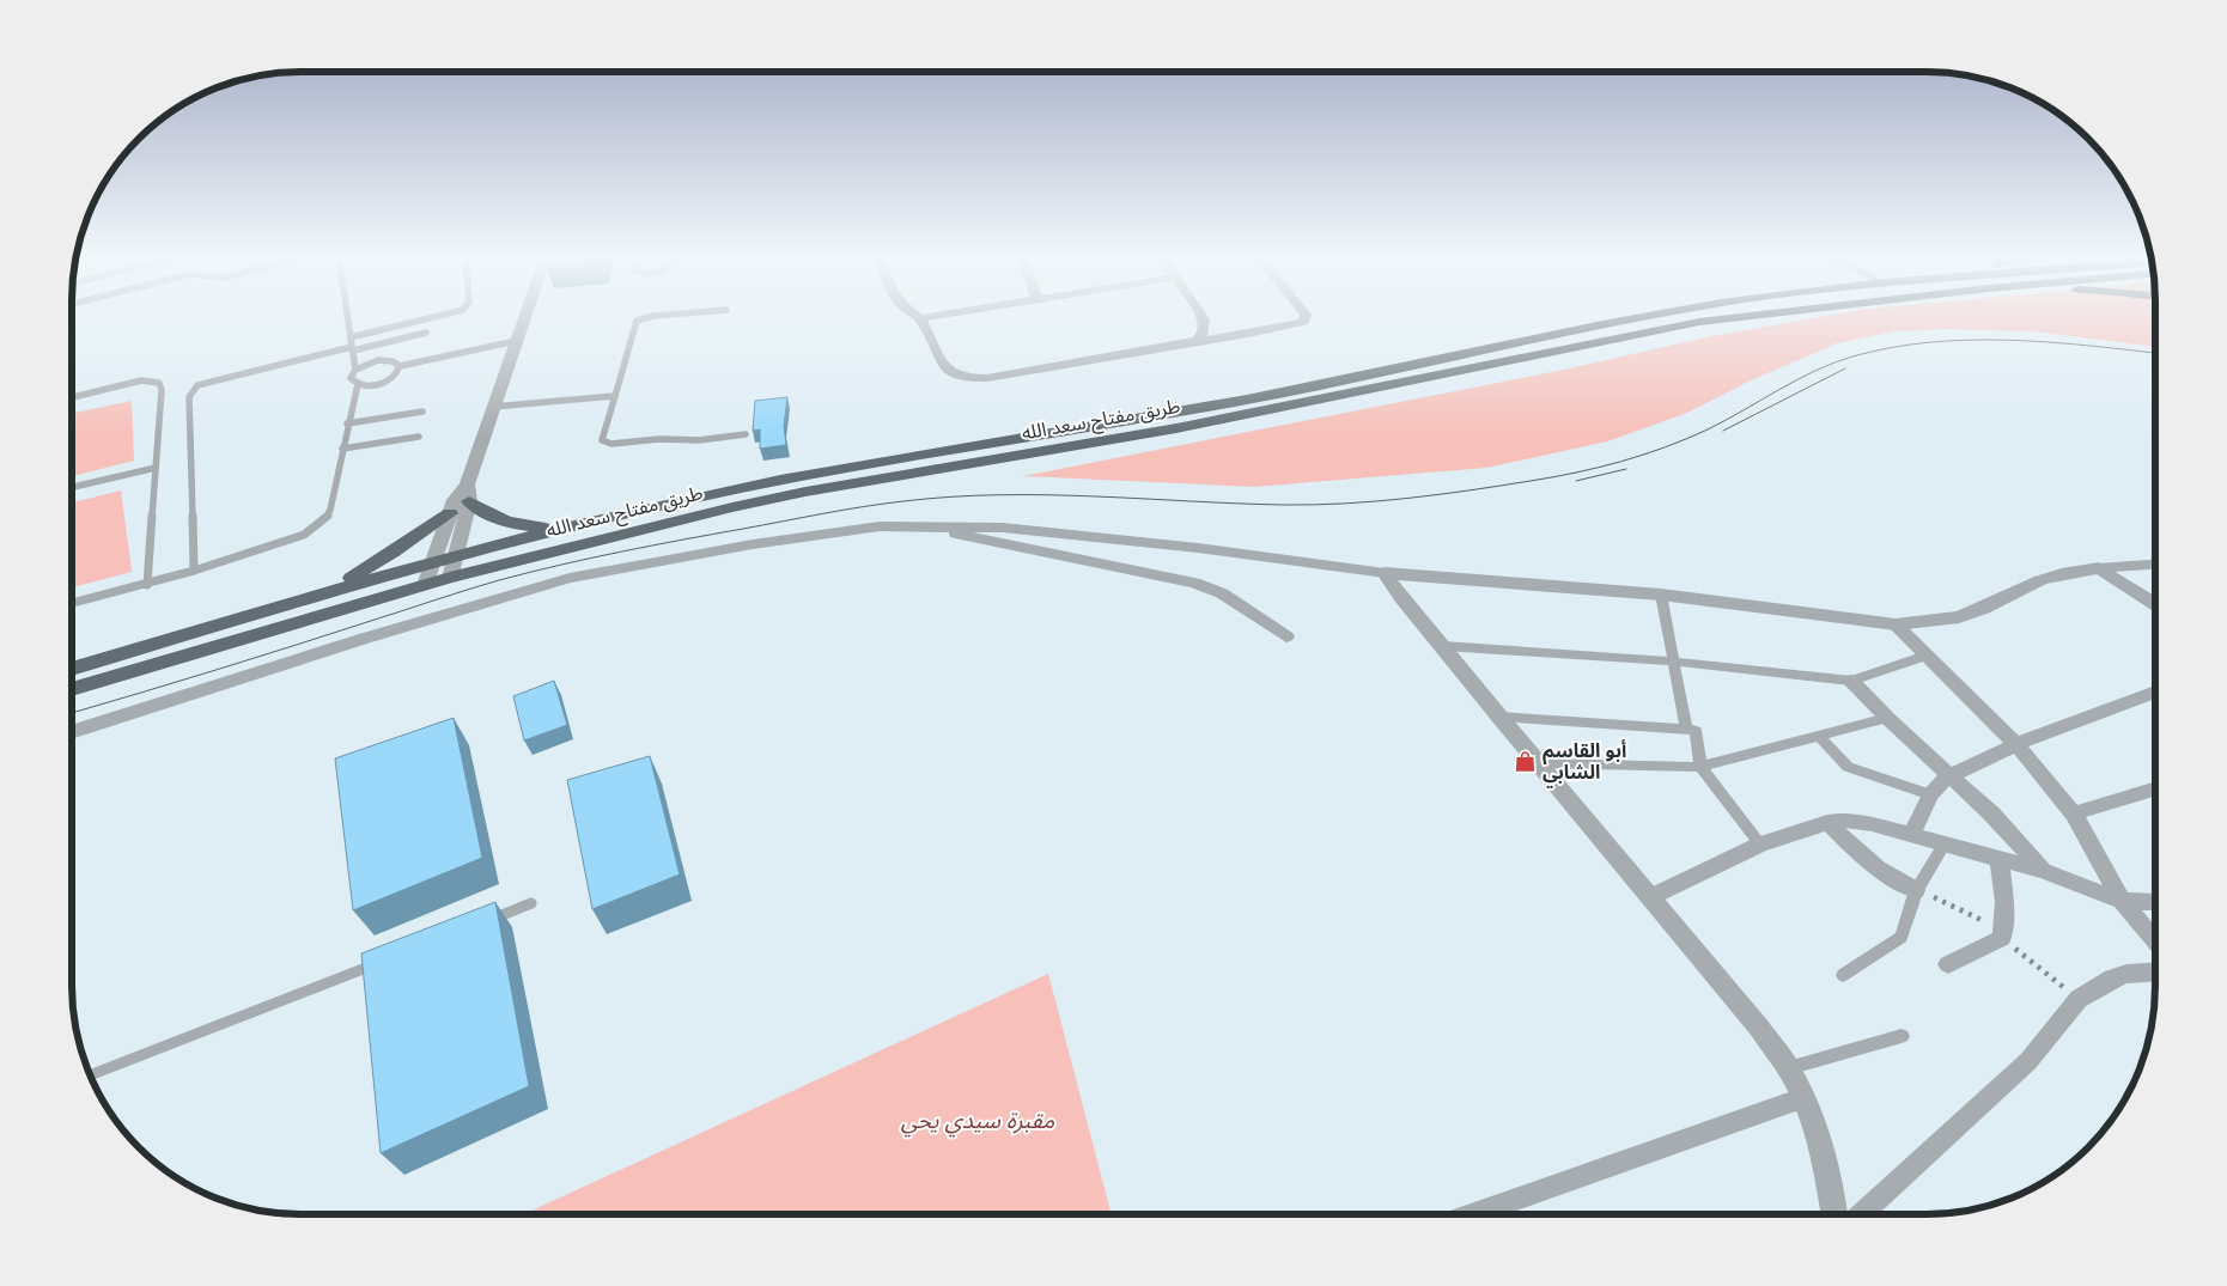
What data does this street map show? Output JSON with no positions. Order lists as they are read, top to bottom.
{
  "streets": {
    "highway": ["طريق مفتاح سعد الله"]
  },
  "parks": ["مقبرة سيدي يحي"],
  "places": {
    "shop": ["أبو القاسم الشابي"]
  }
}
